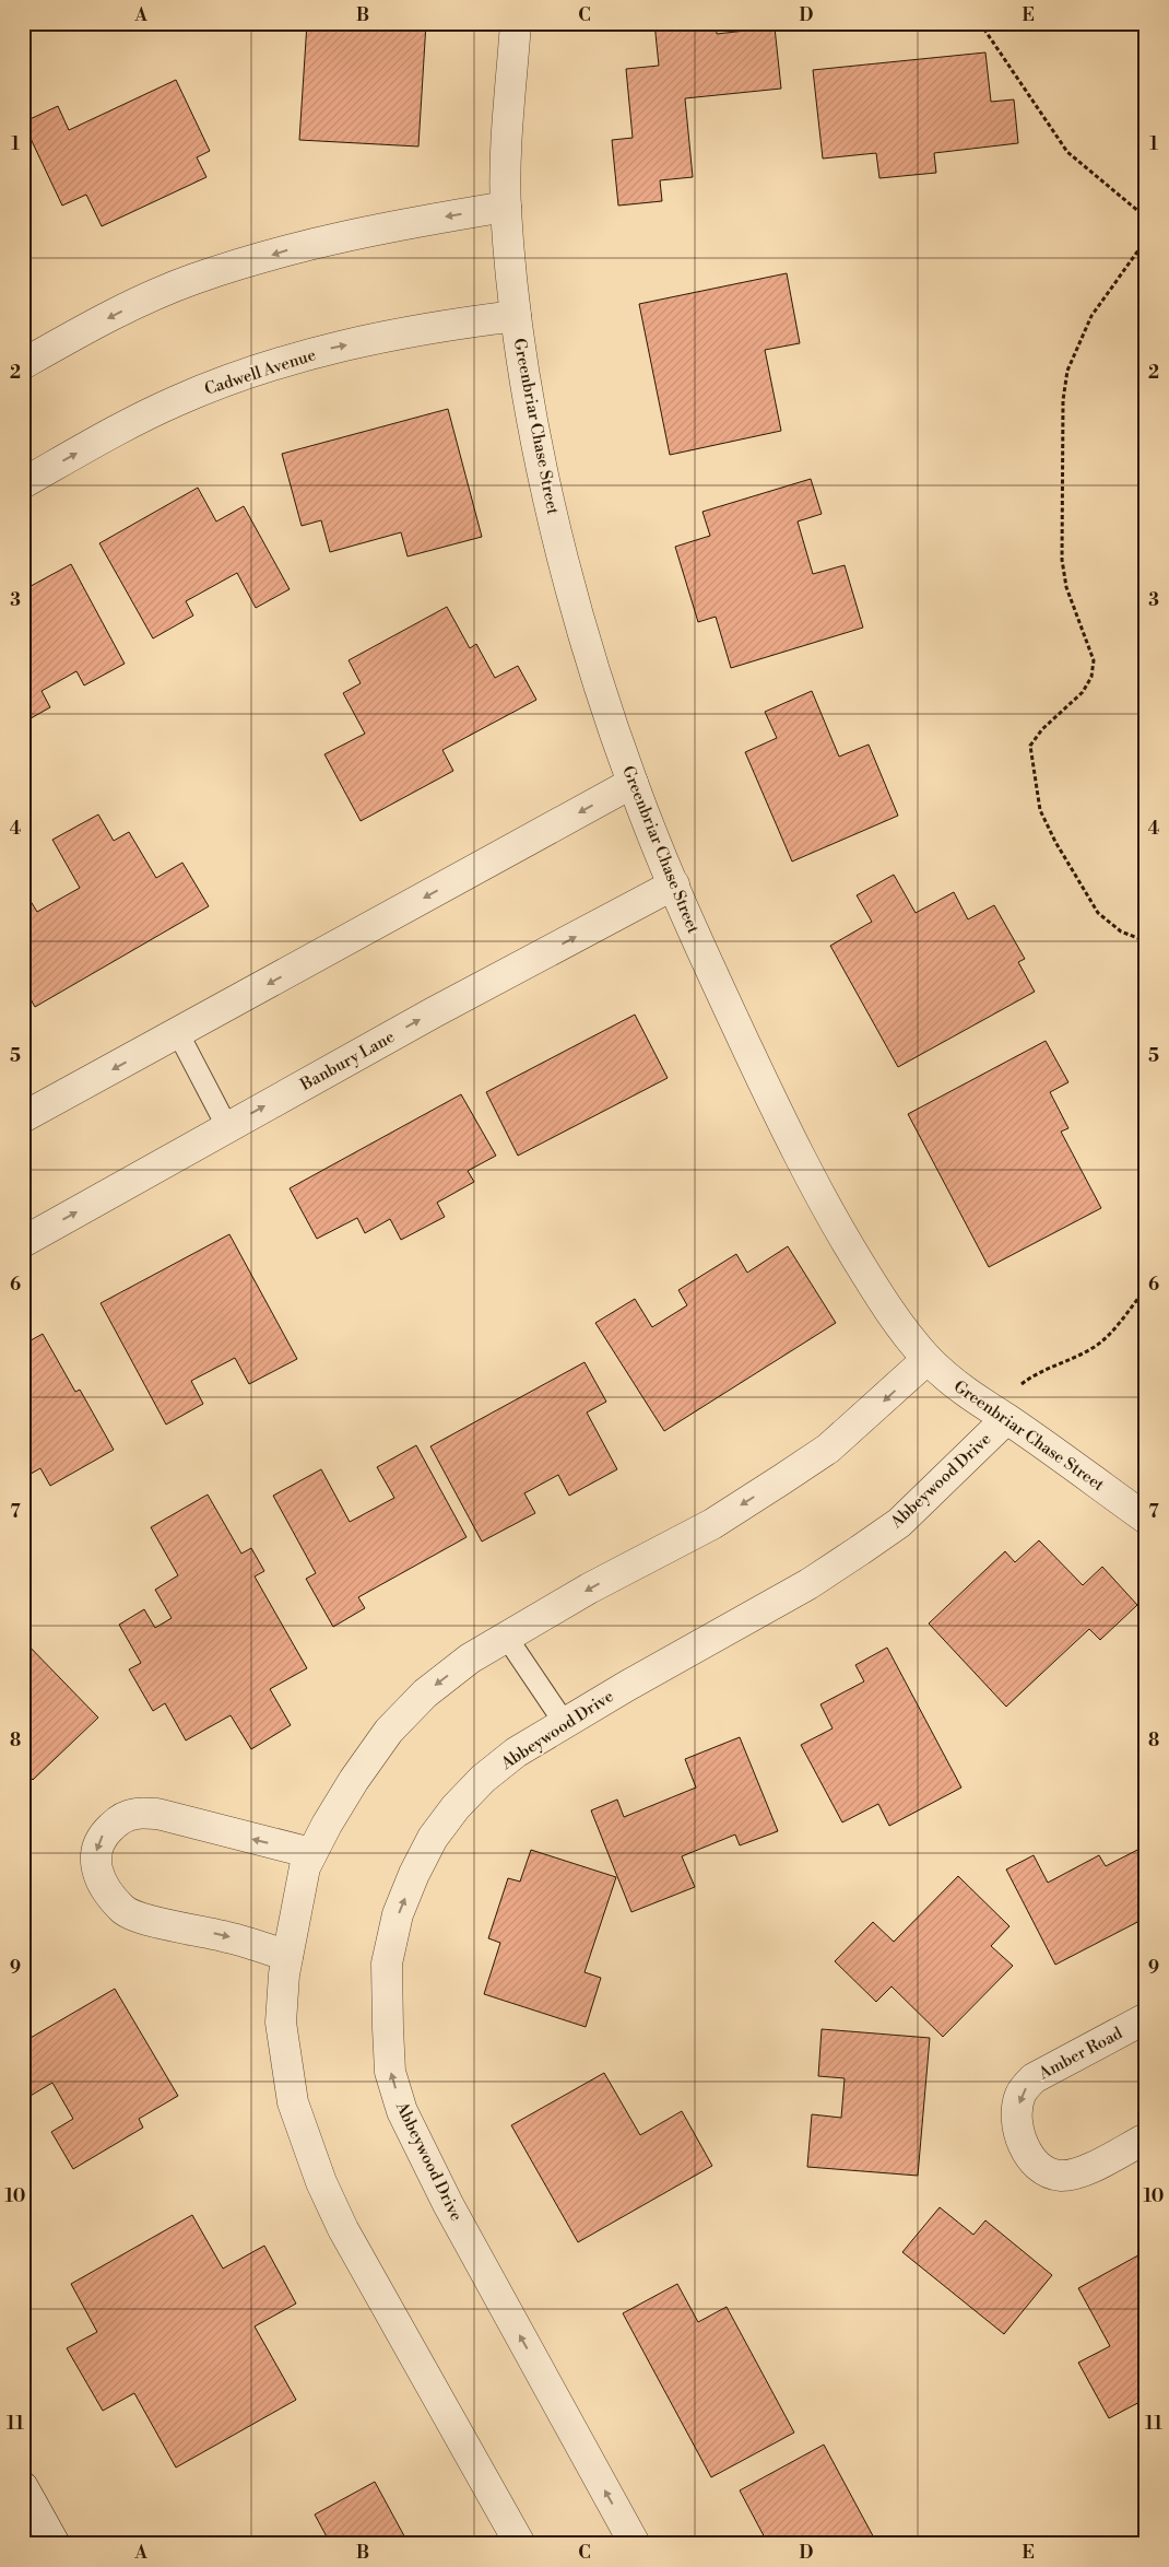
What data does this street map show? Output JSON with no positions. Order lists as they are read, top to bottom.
{
  "streets": {
    "street": [
      "Cadwell Avenue",
      "Greenbriar Chase Street",
      "Banbury Lane",
      "Abbeywood Drive",
      "Amber Road"
    ]
  },
  "crossings": [
    ["Cadwell Avenue", "Greenbriar Chase Street"],
    ["Greenbriar Chase Street", "Banbury Lane"],
    ["Greenbriar Chase Street", "Abbeywood Drive"]
  ],
  "grid": {
    "columns": [
      "A",
      "B",
      "C",
      "D",
      "E"
    ],
    "rows": [
      "1",
      "2",
      "3",
      "4",
      "5",
      "6",
      "7",
      "8",
      "9",
      "10",
      "11"
    ]
  }
}
